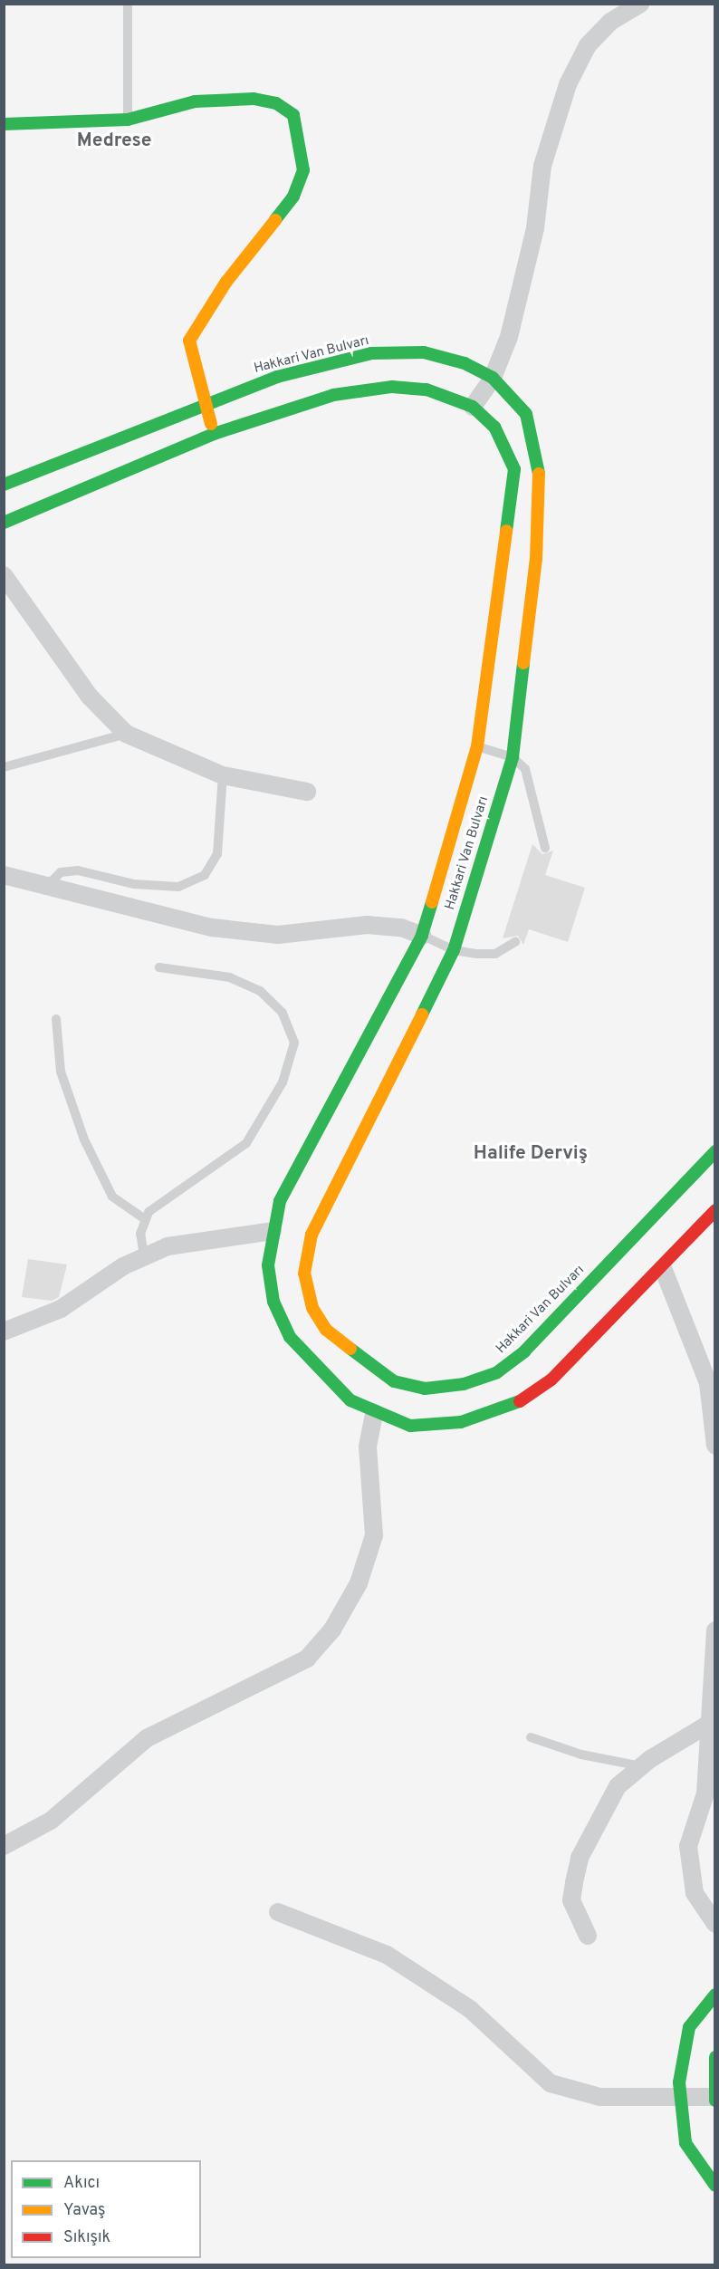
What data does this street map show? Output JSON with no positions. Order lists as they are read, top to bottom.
{
  "streets": {
    "main road": ["Hakkari Van Bulvarı"]
  },
  "districts": ["Medrese", "Halife Derviş"],
  "legend": ["Akıcı", "Yavaş", "Sıkışık"]
}
